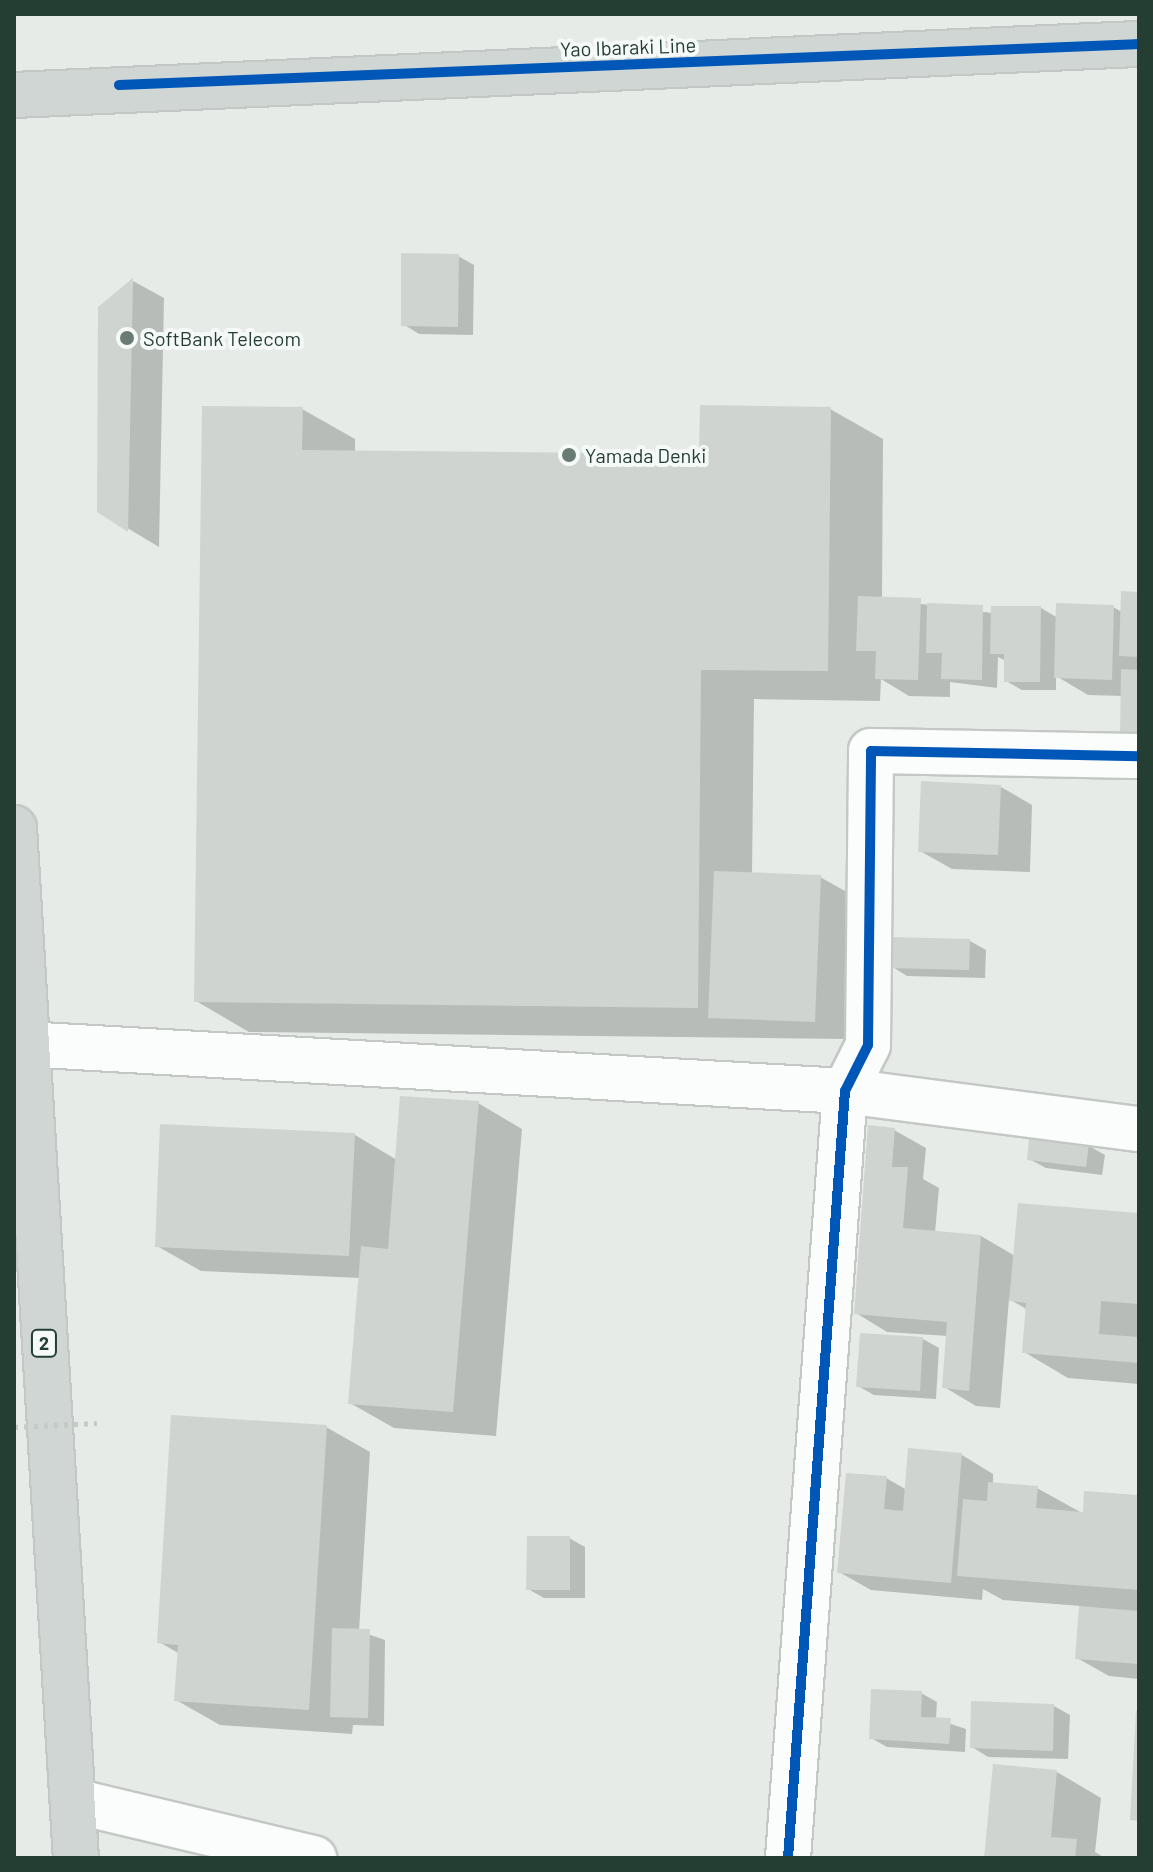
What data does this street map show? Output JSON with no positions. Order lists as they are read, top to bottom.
{
  "streets": {
    "main road": ["Yao Ibaraki Line", "2"]
  },
  "places": ["SoftBank Telecom", "Yamada Denki"]
}
